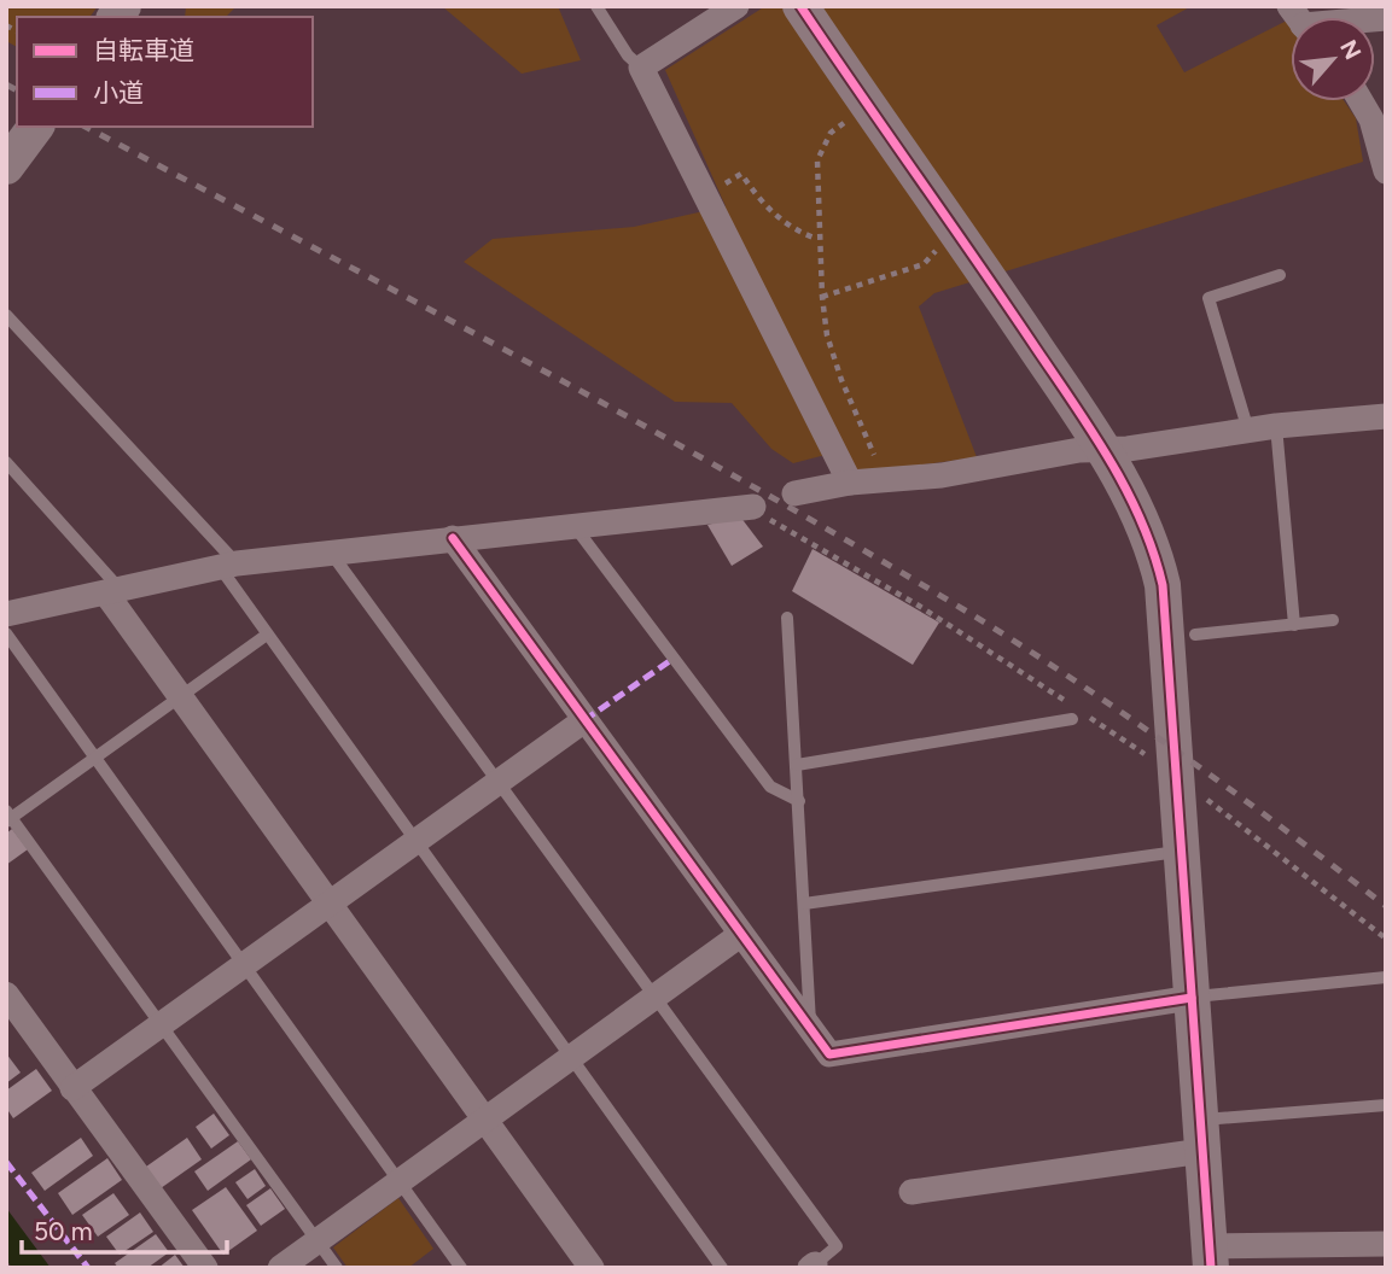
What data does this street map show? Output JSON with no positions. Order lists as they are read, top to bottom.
{
  "legend": ["自転車道", "小道"],
  "scale_bar": "50 m",
  "north": "top right"
}
